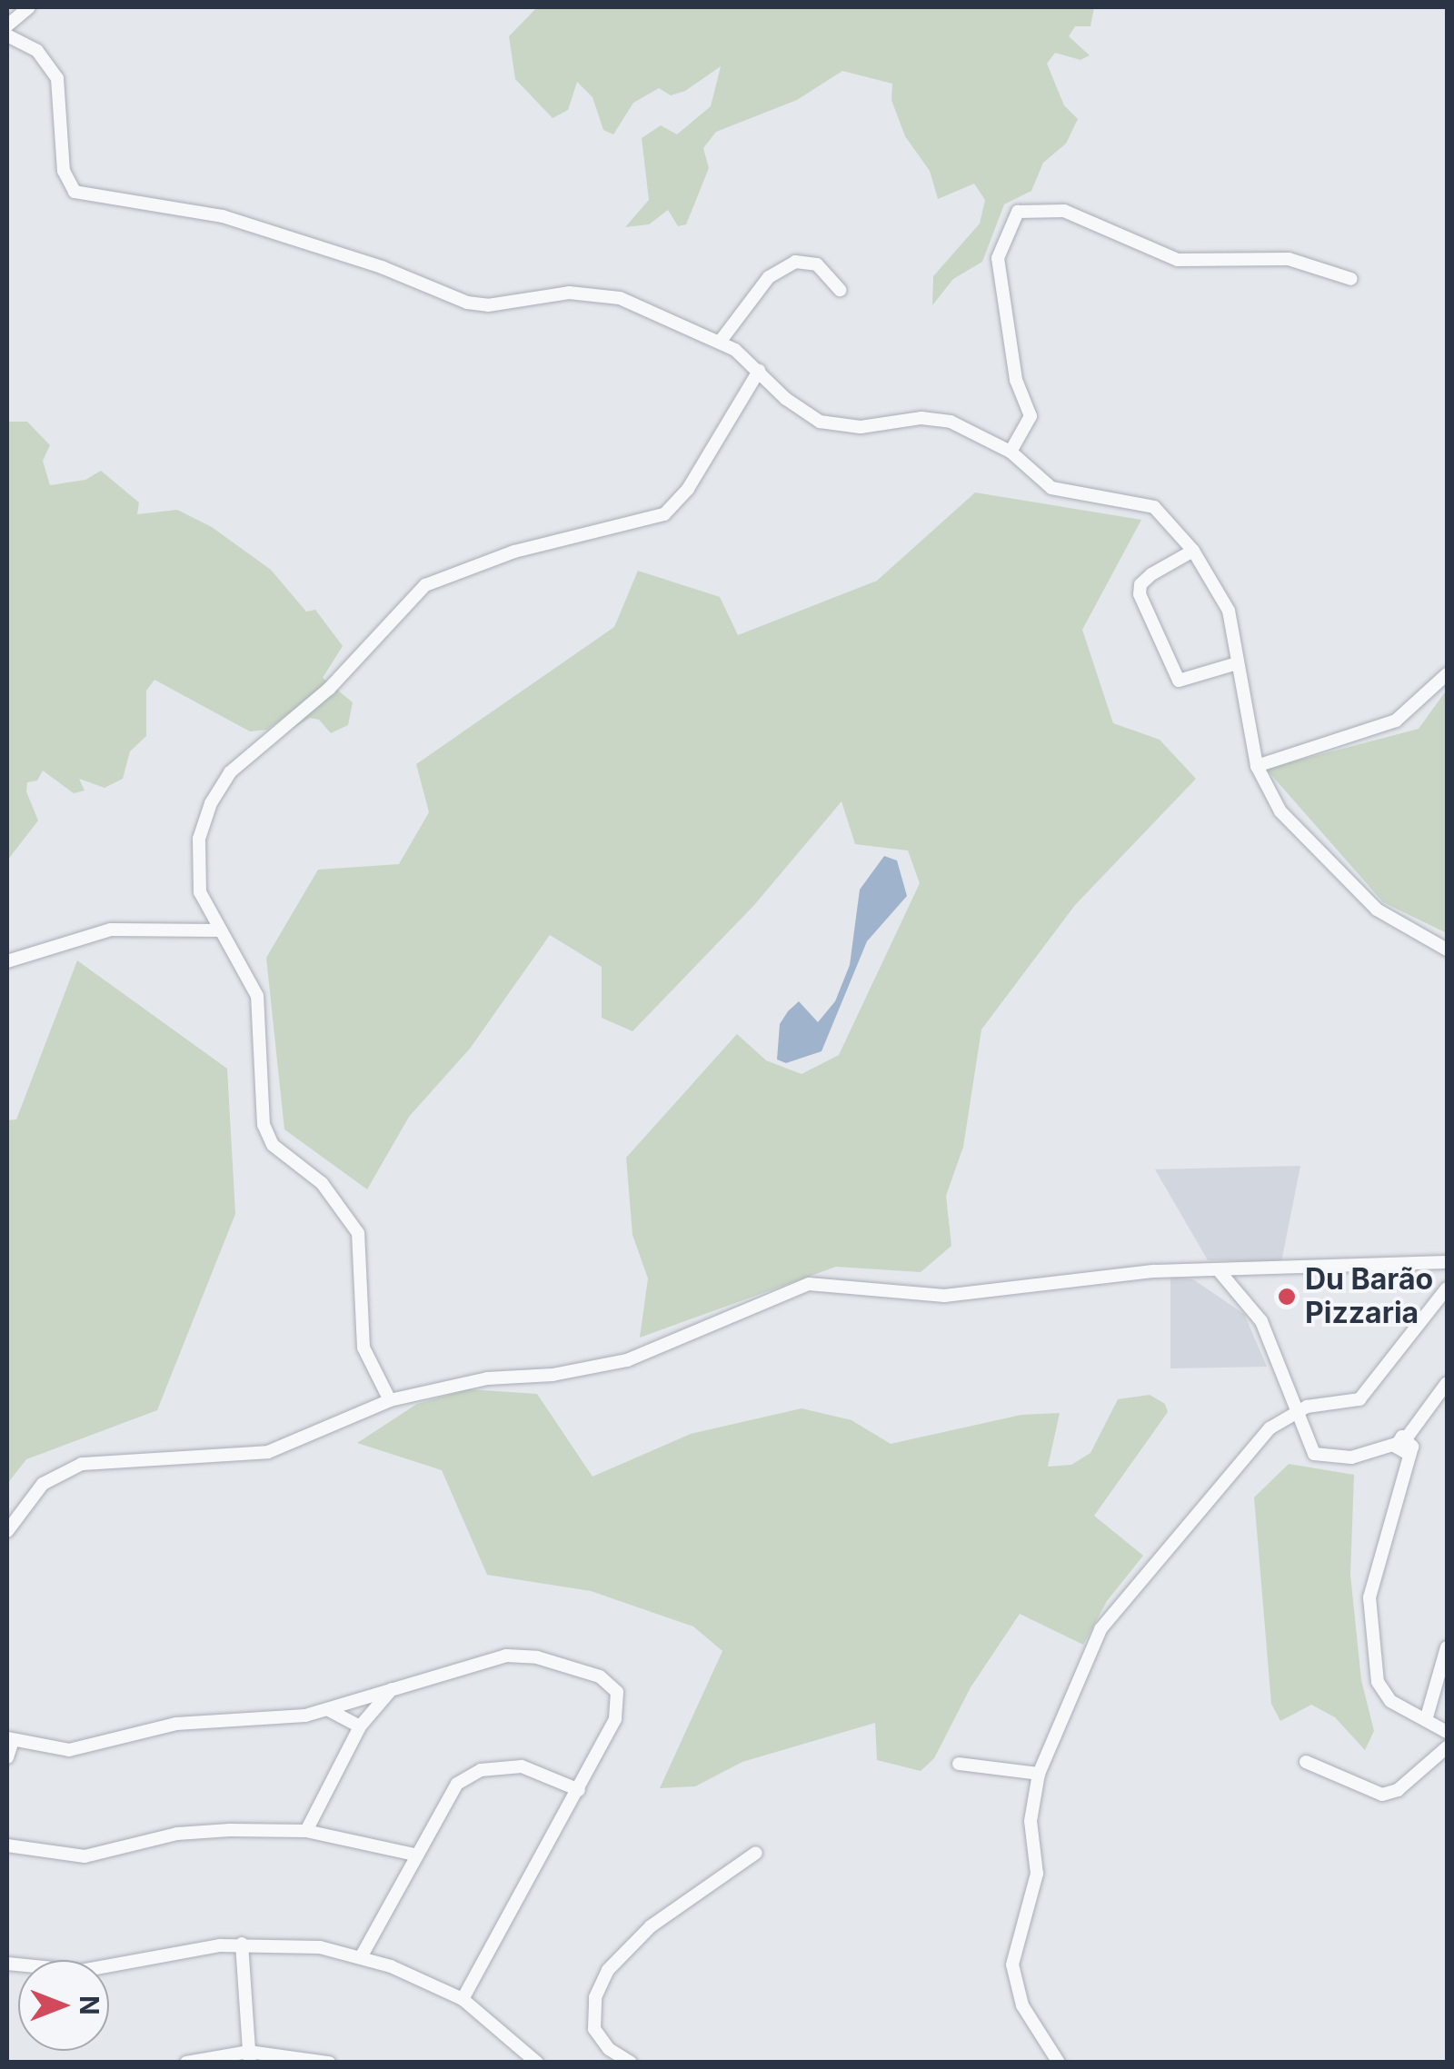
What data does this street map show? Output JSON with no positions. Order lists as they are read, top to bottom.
{
  "places": ["Du Barão Pizzaria"],
  "north": "right"
}
